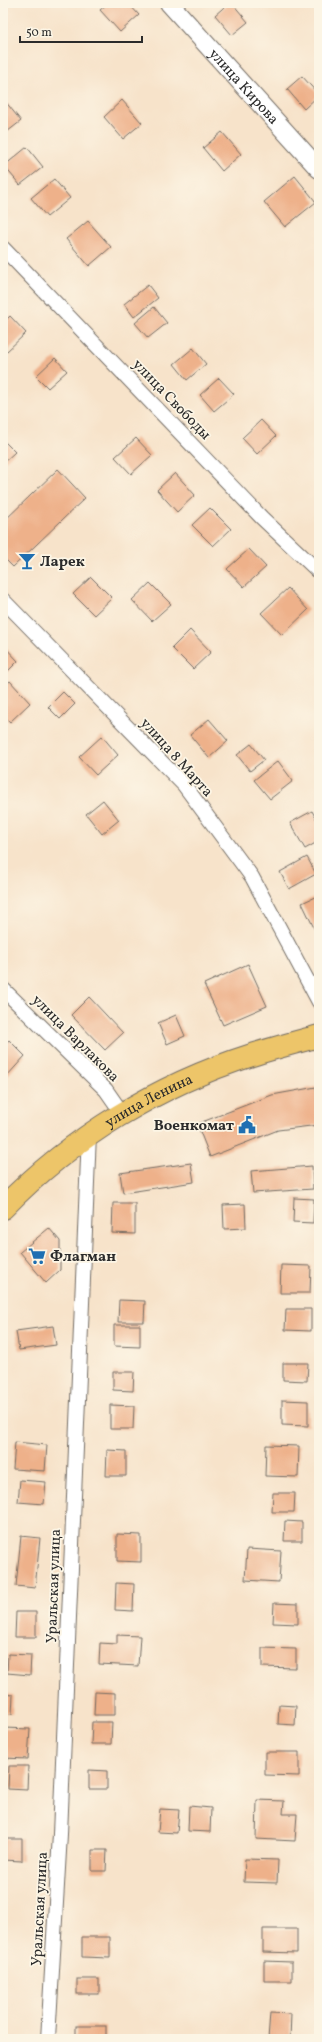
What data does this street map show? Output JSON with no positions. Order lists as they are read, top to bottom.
{
  "streets": {
    "main road": ["улица Ленина"],
    "street": [
      "улица Кирова",
      "улица Свободы",
      "улица 8 Марта",
      "улица Варлакова",
      "Уральская улица"
    ]
  },
  "crossings": [
    ["улица Варлакова", "улица Ленина"],
    ["улица Ленина", "Уральская улица"]
  ],
  "places": {
    "bar": ["Ларек"],
    "public building": ["Военкомат"],
    "supermarket": ["Флагман"]
  },
  "scale_bar": "50 m"
}
